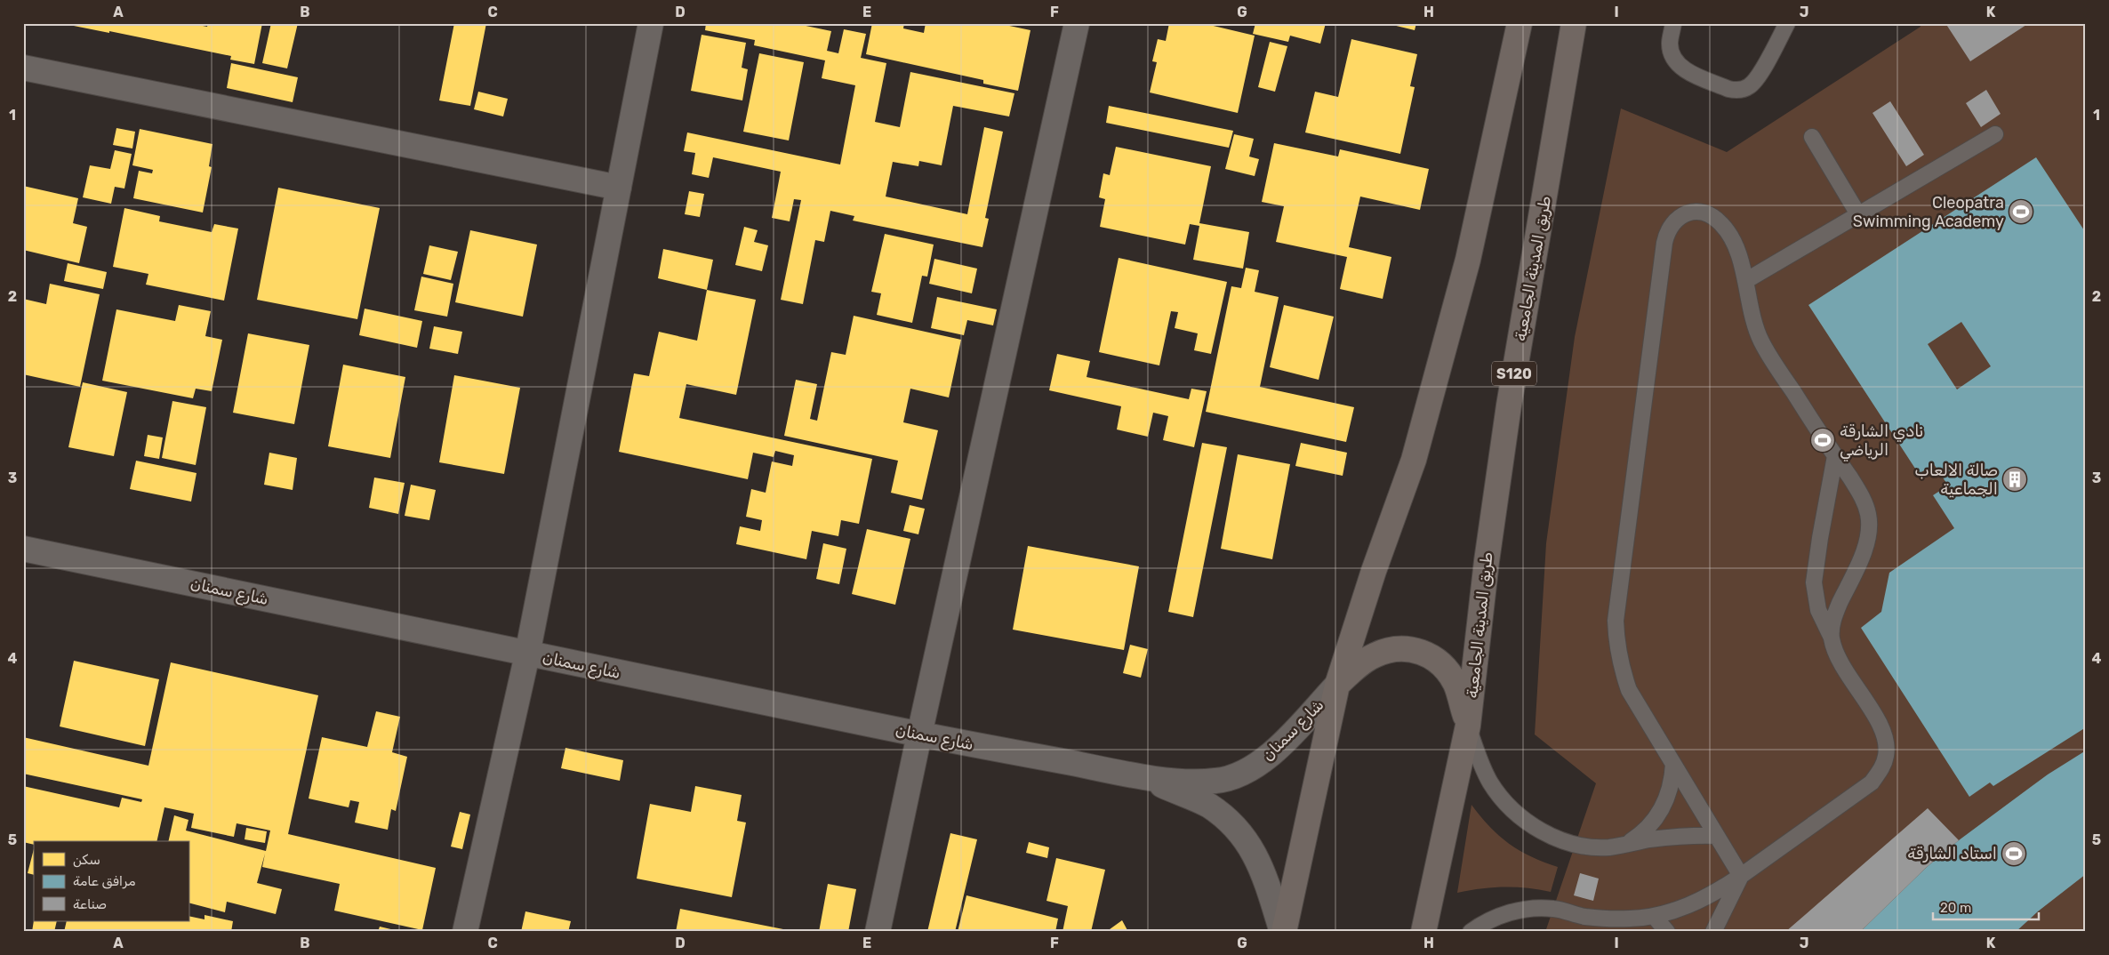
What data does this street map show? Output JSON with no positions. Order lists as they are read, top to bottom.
{
  "streets": {
    "main road": ["طريق المدينة الجامعية", "S120"],
    "street": ["شارع سمنان"]
  },
  "places": {
    "sports": ["Cleopatra Swimming Academy", "نادي الشارقة الرياضي", "استاد الشارقة"],
    "building": ["صالة الالعاب الجماعية"]
  },
  "legend": ["سكن", "مرافق عامة", "صناعة"],
  "scale_bar": "20 m",
  "grid": {
    "columns": [
      "A",
      "B",
      "C",
      "D",
      "E",
      "F",
      "G",
      "H",
      "I",
      "J",
      "K"
    ],
    "rows": [
      "1",
      "2",
      "3",
      "4",
      "5"
    ]
  }
}
